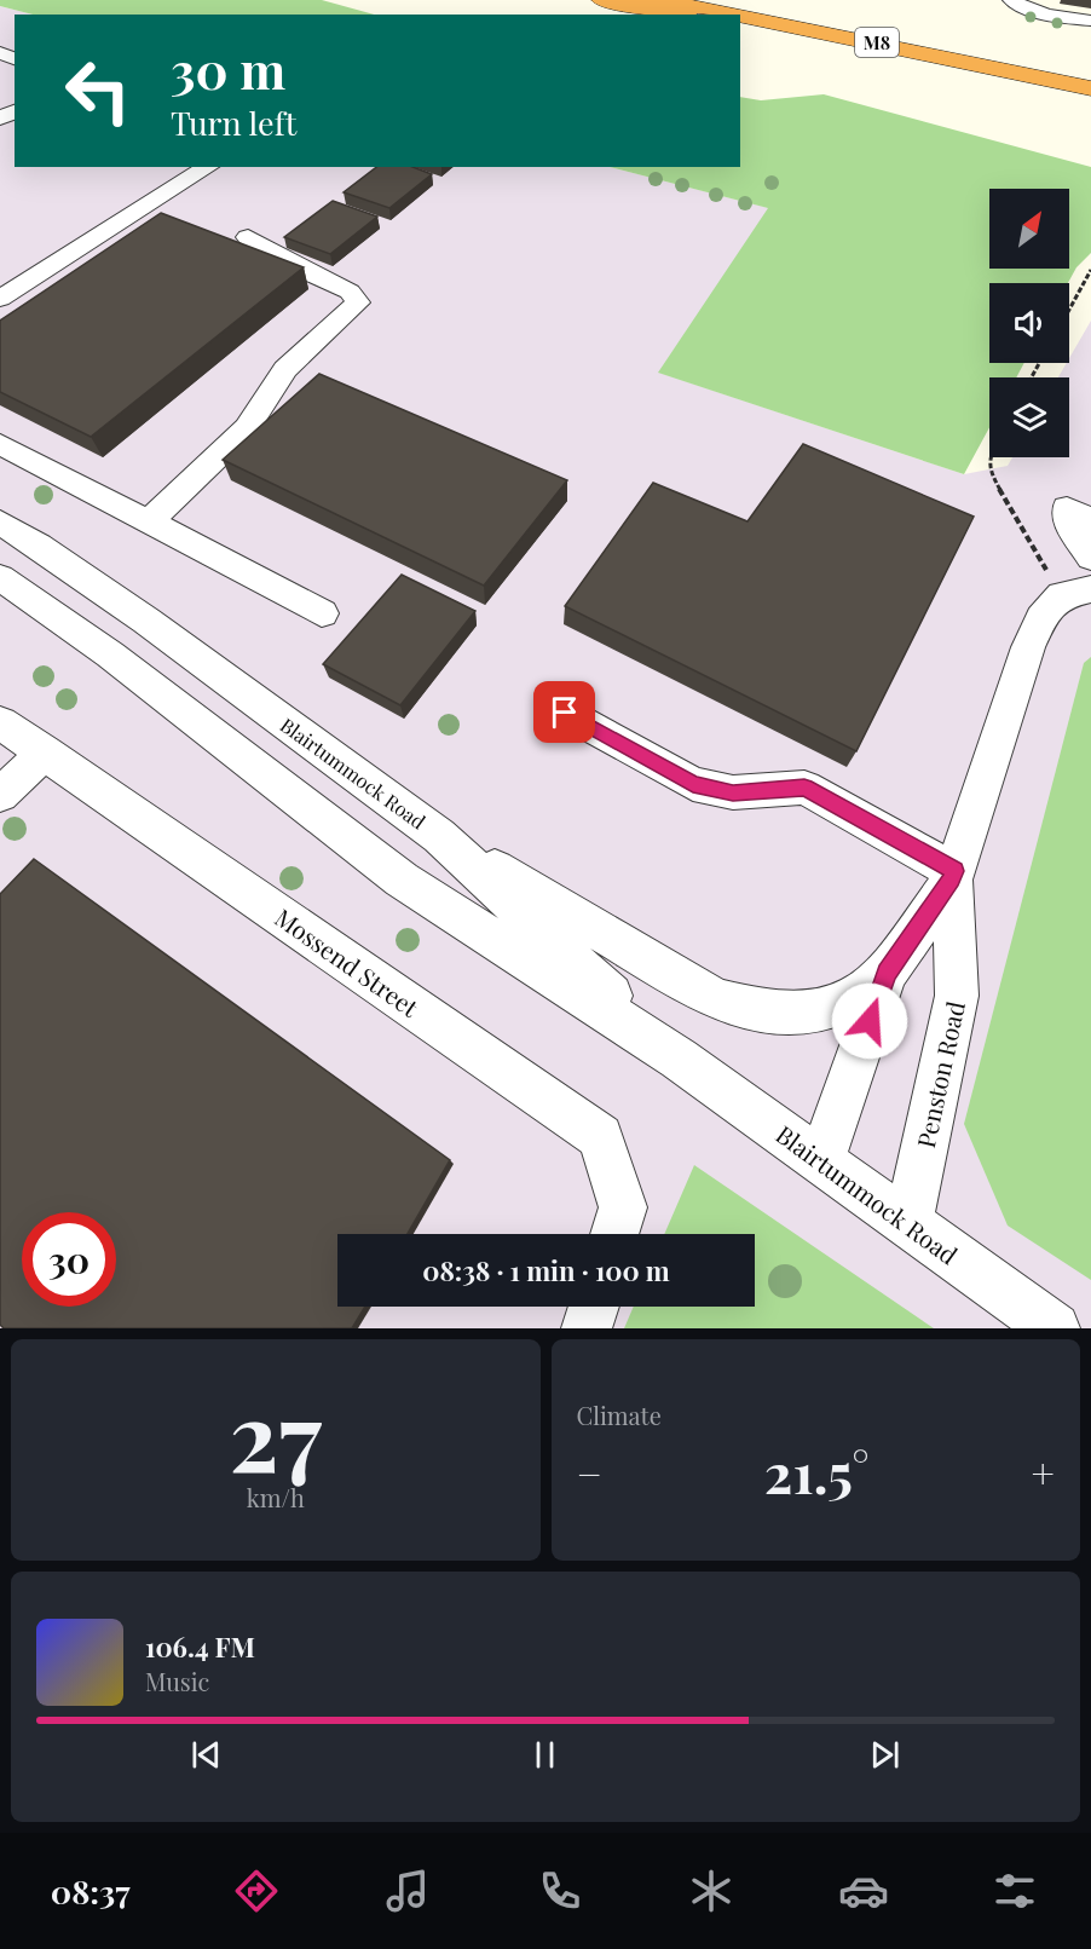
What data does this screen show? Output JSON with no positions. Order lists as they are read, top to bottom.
{
  "streets": {
    "highway": ["M8"],
    "street": ["Blairtummock Road", "Mossend Street", "Penston Road"]
  },
  "crossings": [
    ["Blairtummock Road", "Penston Road"]
  ],
  "north": "top right",
  "page": {
    "turn": ["30 m", "Turn left"],
    "limit": "30",
    "trip": "08:38 · 1 min · 100 m",
    "tile": [
      ["27", "km/h"],
      "Climate"
    ],
    "heat": ["−", "21.5°", "+"],
    "song": ["106.4 FM", "Music"],
    "tabs": "08:37"
  }
}
